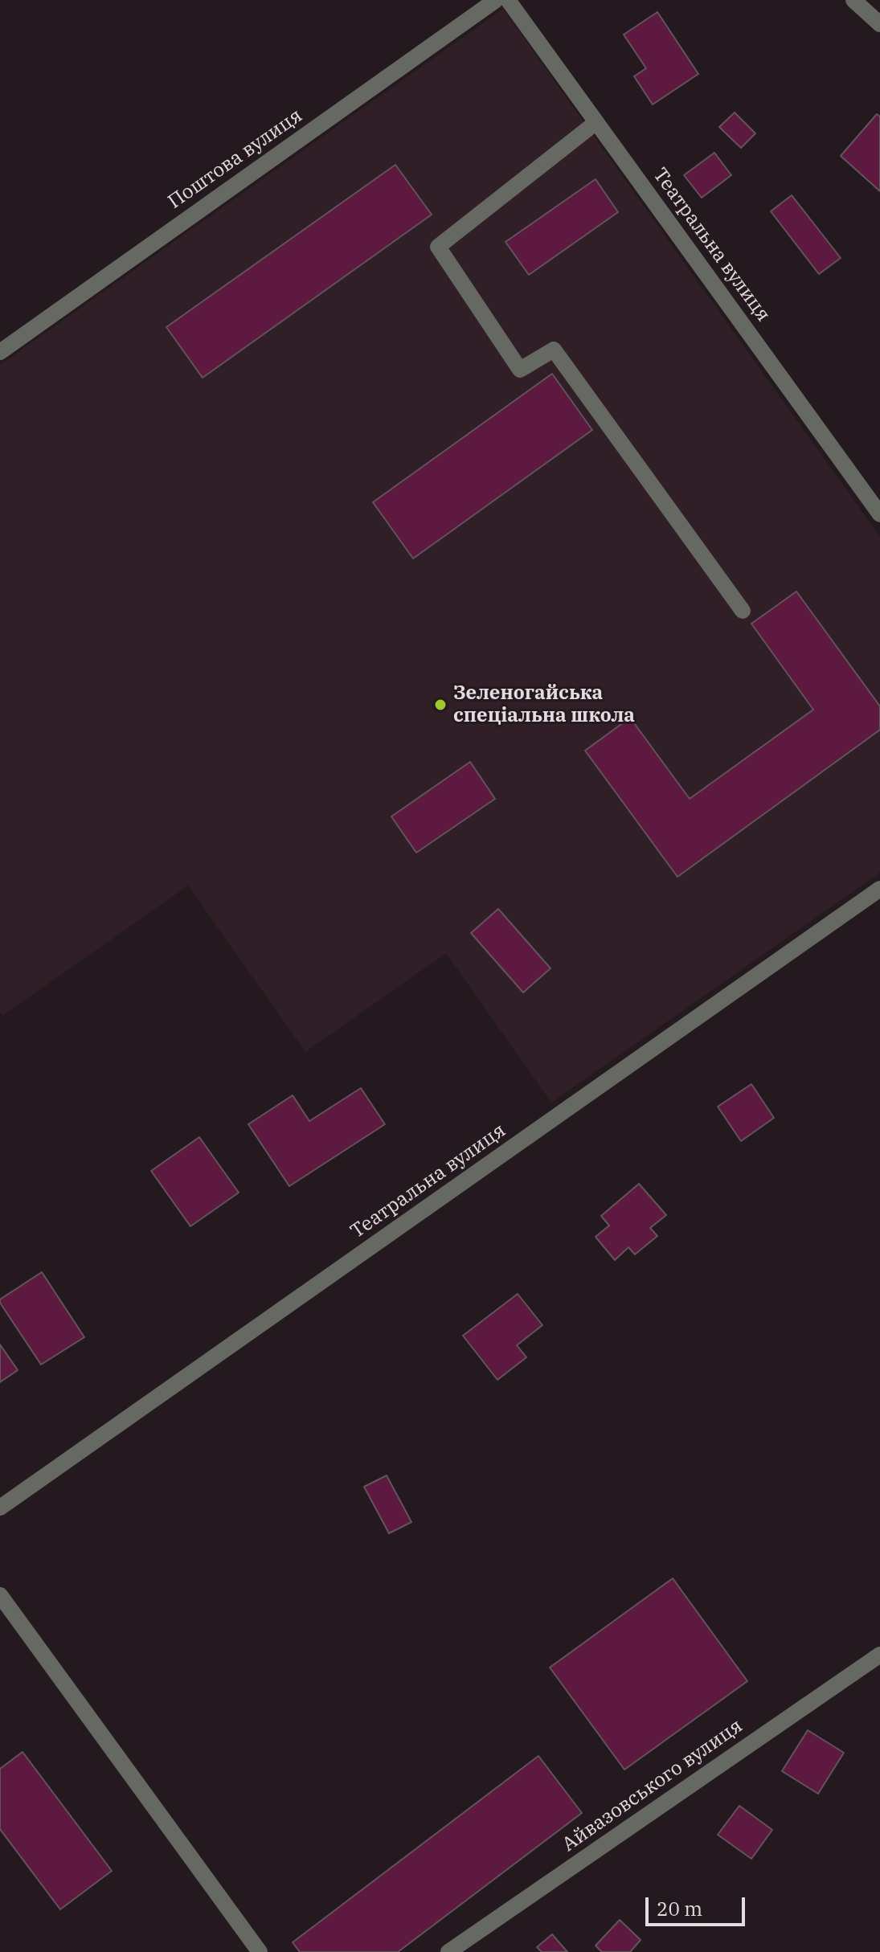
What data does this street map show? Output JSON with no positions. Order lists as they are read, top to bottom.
{
  "streets": {
    "street": ["Поштова вулиця", "Театральна вулиця", "Айвазовського вулиця"]
  },
  "places": ["Зеленогайська спеціальна школа"],
  "scale_bar": "20 m"
}
